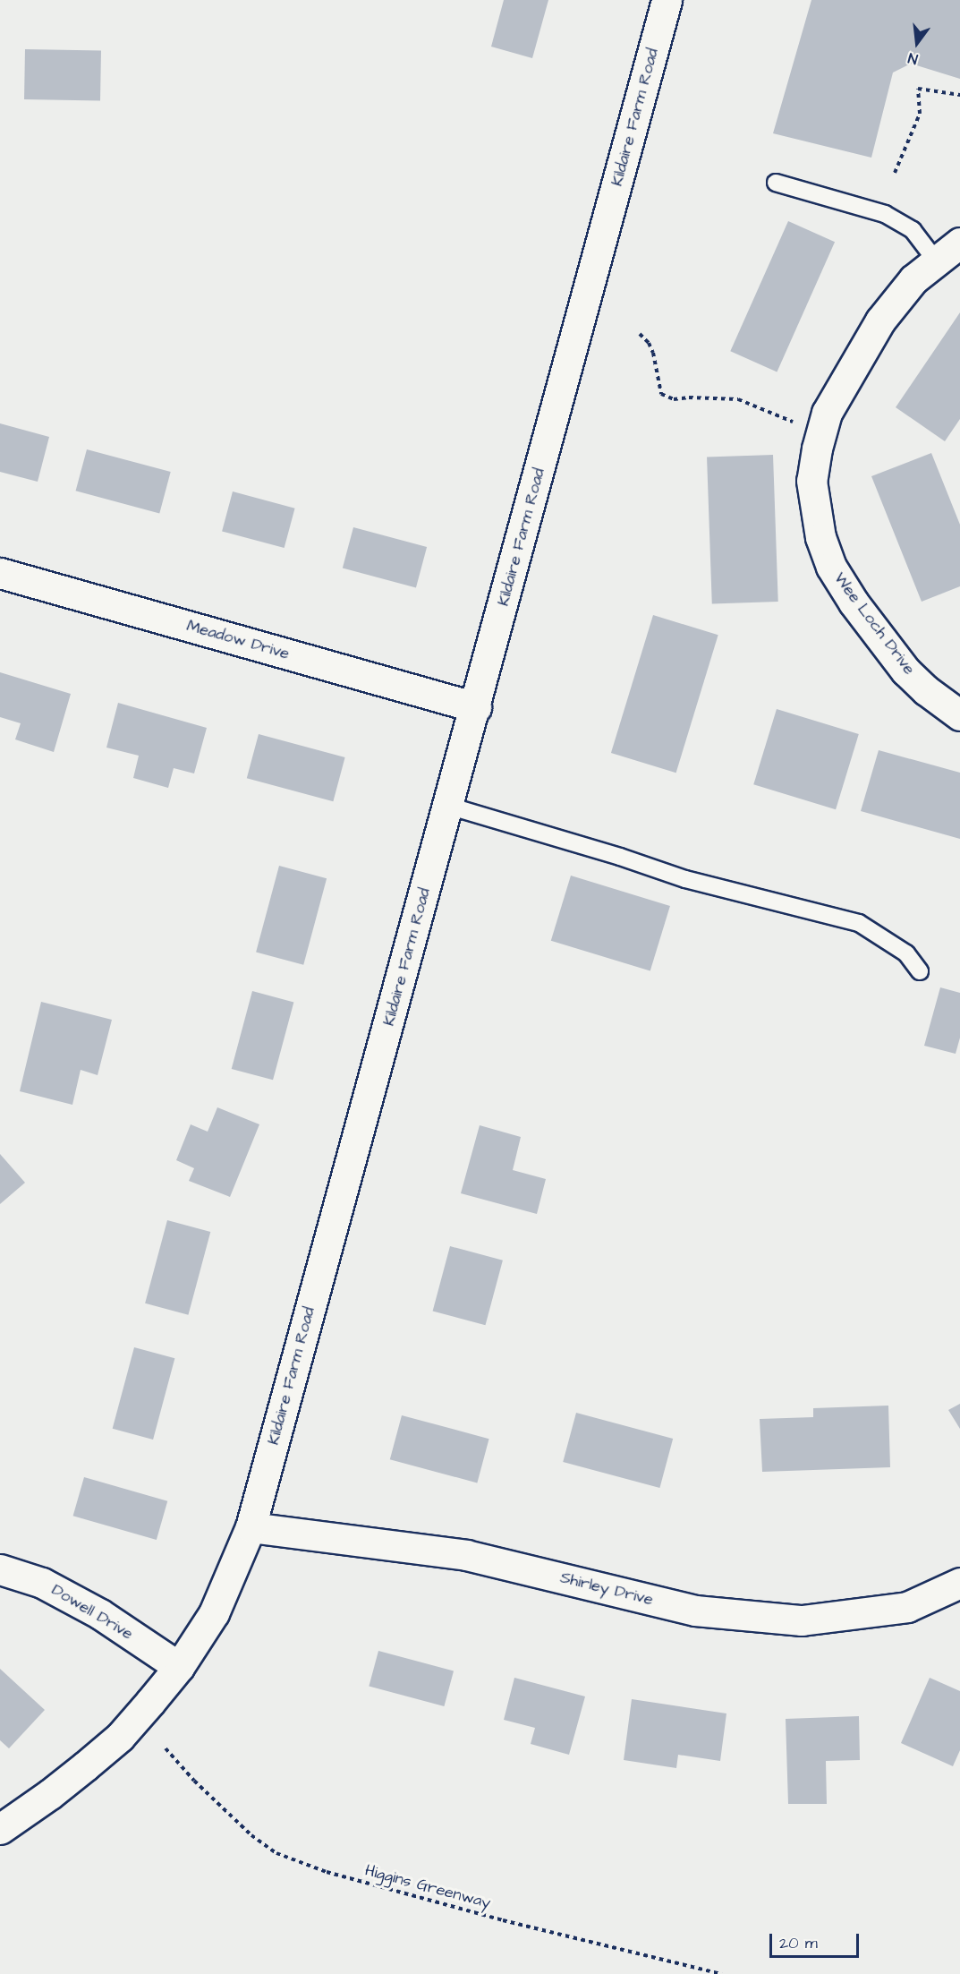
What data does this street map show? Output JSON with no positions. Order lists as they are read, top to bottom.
{
  "streets": {
    "street": [
      "Kildaire Farm Road",
      "Wee Loch Drive",
      "Meadow Drive",
      "Shirley Drive",
      "Dowell Drive"
    ],
    "path": ["Higgins Greenway"]
  },
  "crossings": [
    ["Kildaire Farm Road", "Meadow Drive"],
    ["Kildaire Farm Road", "Shirley Drive"],
    ["Kildaire Farm Road", "Dowell Drive"]
  ],
  "scale_bar": "20 m",
  "north": "bottom"
}
